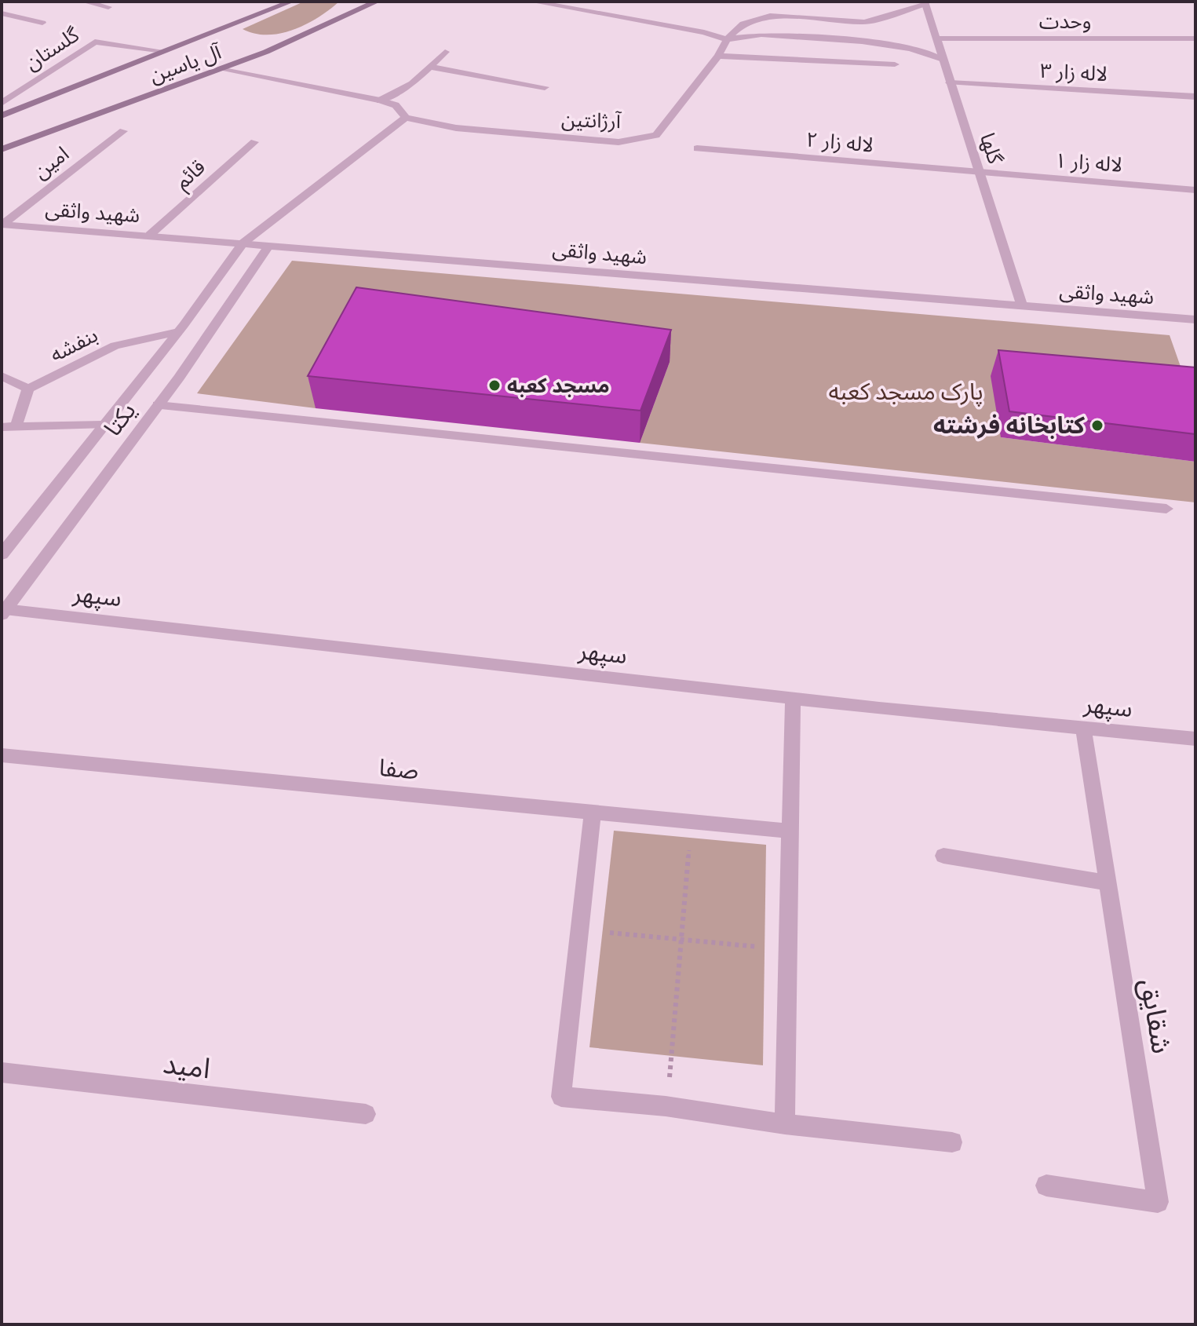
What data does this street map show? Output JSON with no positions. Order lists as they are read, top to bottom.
{
  "streets": {
    "main road": ["آل یاسین"],
    "street": [
      "وحدت",
      "گلستان",
      "لاله زار ۳",
      "آرژانتین",
      "لاله زار ۲",
      "گلها",
      "امین",
      "لاله زار ۱",
      "قائم",
      "شهید واثقی",
      "بنفشه",
      "یکتا",
      "سپهر",
      "صفا",
      "شقایق",
      "امید"
    ]
  },
  "crossings": [
    ["وحدت", "گلها"],
    ["گلستان", "آل یاسین"],
    ["آل یاسین", "آرژانتین"],
    ["لاله زار ۳", "گلها"],
    ["لاله زار ۲", "گلها"],
    ["لاله زار ۲", "لاله زار ۱"],
    ["گلها", "لاله زار ۱"],
    ["گلها", "شهید واثقی"],
    ["امین", "شهید واثقی"],
    ["قائم", "شهید واثقی"],
    ["شهید واثقی", "یکتا"],
    ["بنفشه", "یکتا"],
    ["یکتا", "سپهر"],
    ["سپهر", "شقایق"]
  ],
  "parks": ["پارک مسجد کعبه"],
  "places": ["مسجد کعبه", "کتابخانه فرشته"]
}
